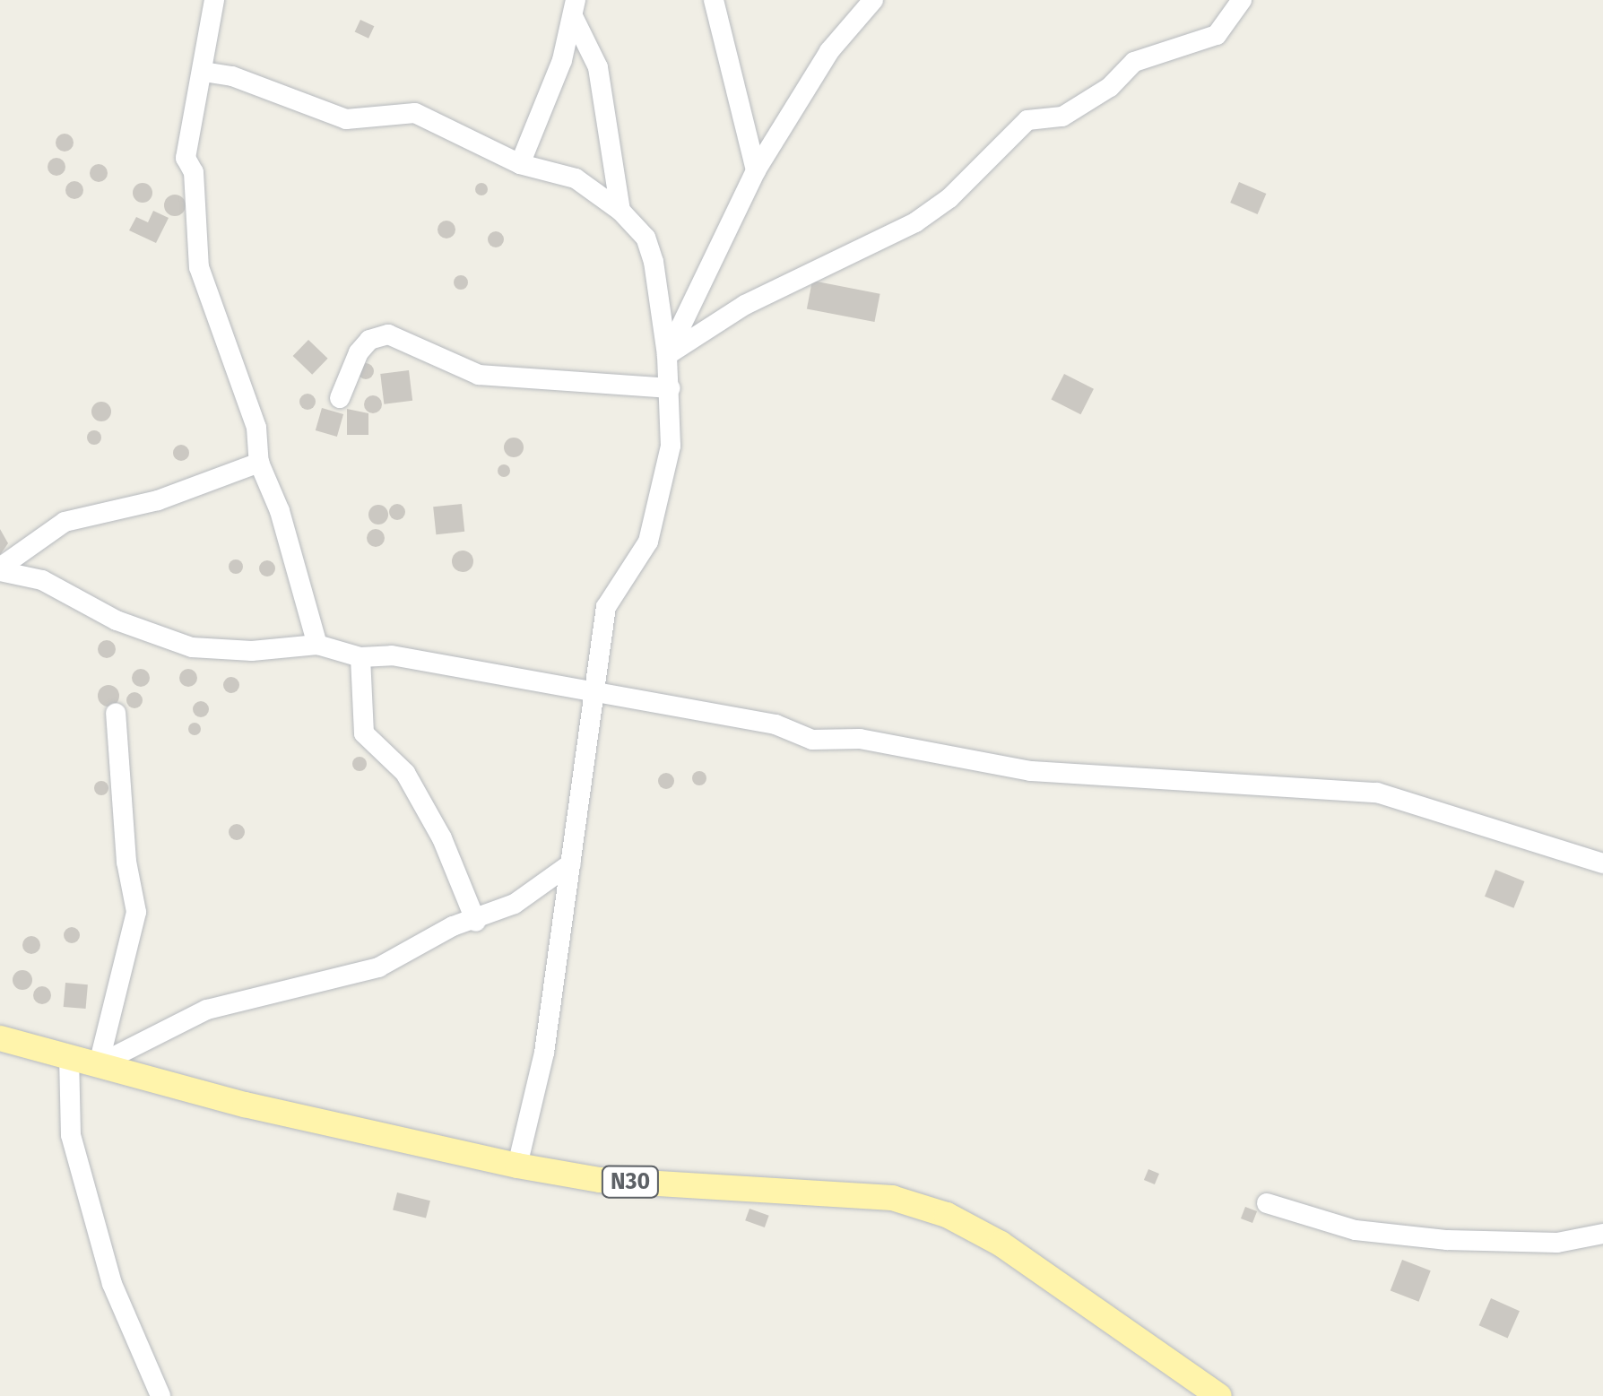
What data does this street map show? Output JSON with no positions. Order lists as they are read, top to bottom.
{
  "streets": {
    "main road": ["N30"]
  }
}
